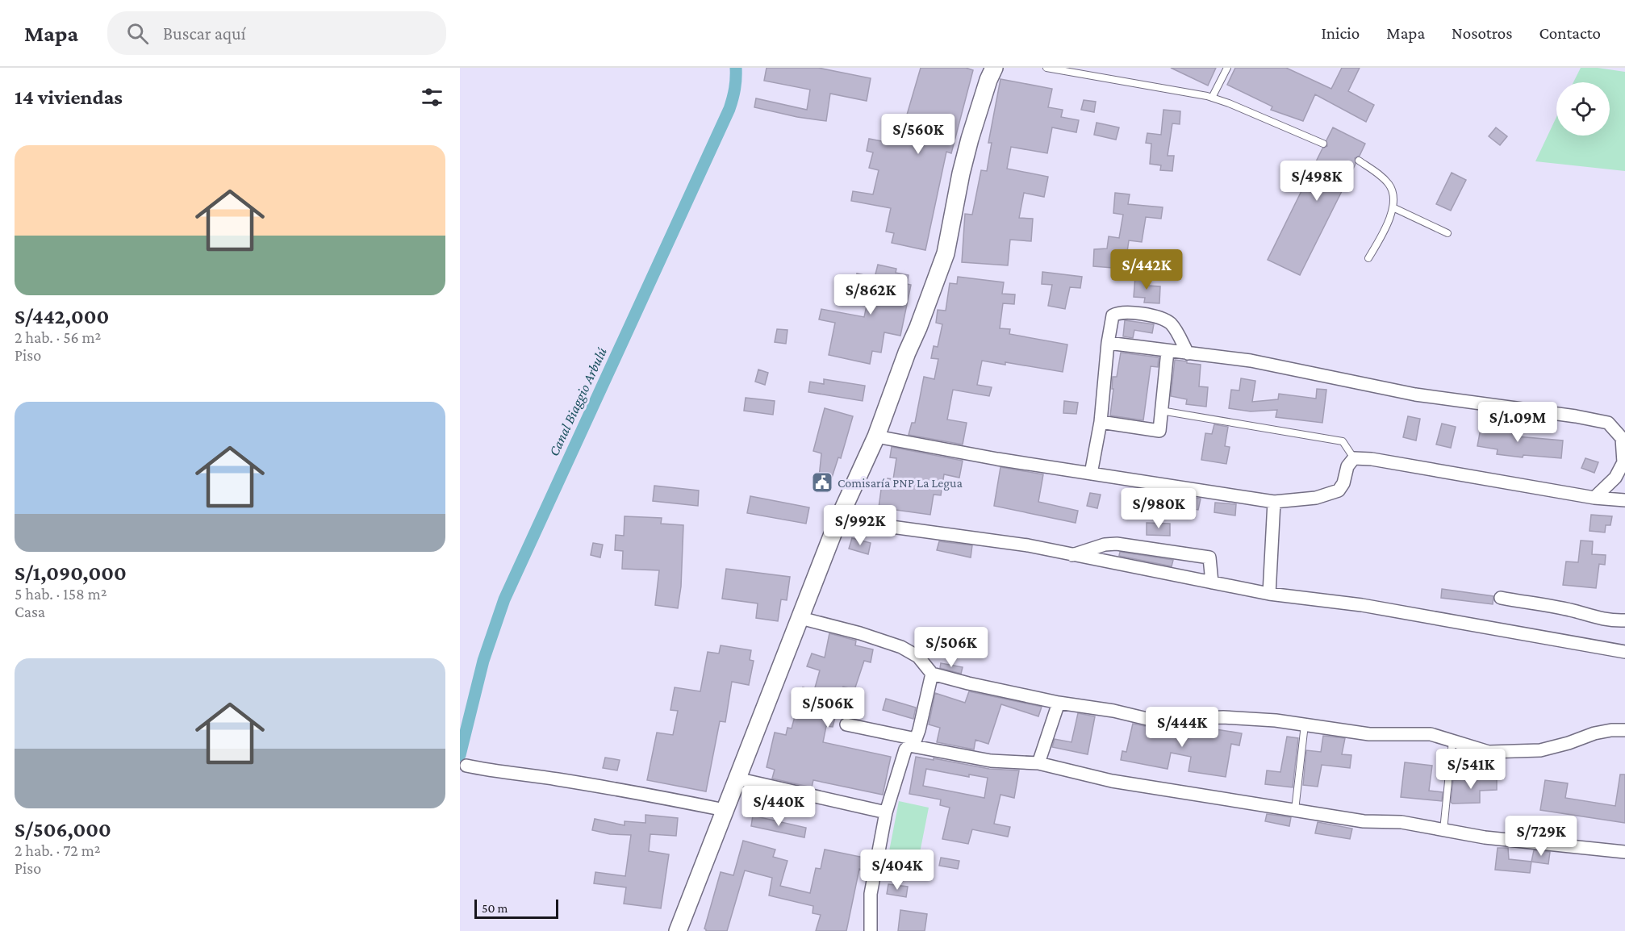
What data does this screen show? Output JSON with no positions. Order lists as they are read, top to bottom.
{
  "water": ["Canal Biaggio Arbulú"],
  "places": {
    "public building": ["Comisaría PNP La Legua"]
  },
  "scale_bar": "50 m",
  "page": {
    "header": "Mapa",
    "search": "Buscar aquí",
    "nav": [
      "Inicio",
      "Mapa",
      "Nosotros",
      "Contacto"
    ],
    "heading": "14 viviendas",
    "price": [
      "S/560K",
      "S/498K",
      "S/442K",
      "S/862K",
      "S/1.09M",
      "S/980K",
      "S/992K",
      "S/506K",
      "S/506K",
      "S/444K",
      "S/541K",
      "S/440K",
      "S/729K",
      "S/404K"
    ],
    "list": [
      {
        "name": "S/442,000",
        "note": "2 hab. · 56 m² · Piso"
      },
      {
        "name": "S/1,090,000",
        "note": "5 hab. · 158 m² · Casa"
      },
      {
        "name": "S/506,000",
        "note": "2 hab. · 72 m² · Piso"
      }
    ],
    "scale": "50 m"
  }
}
